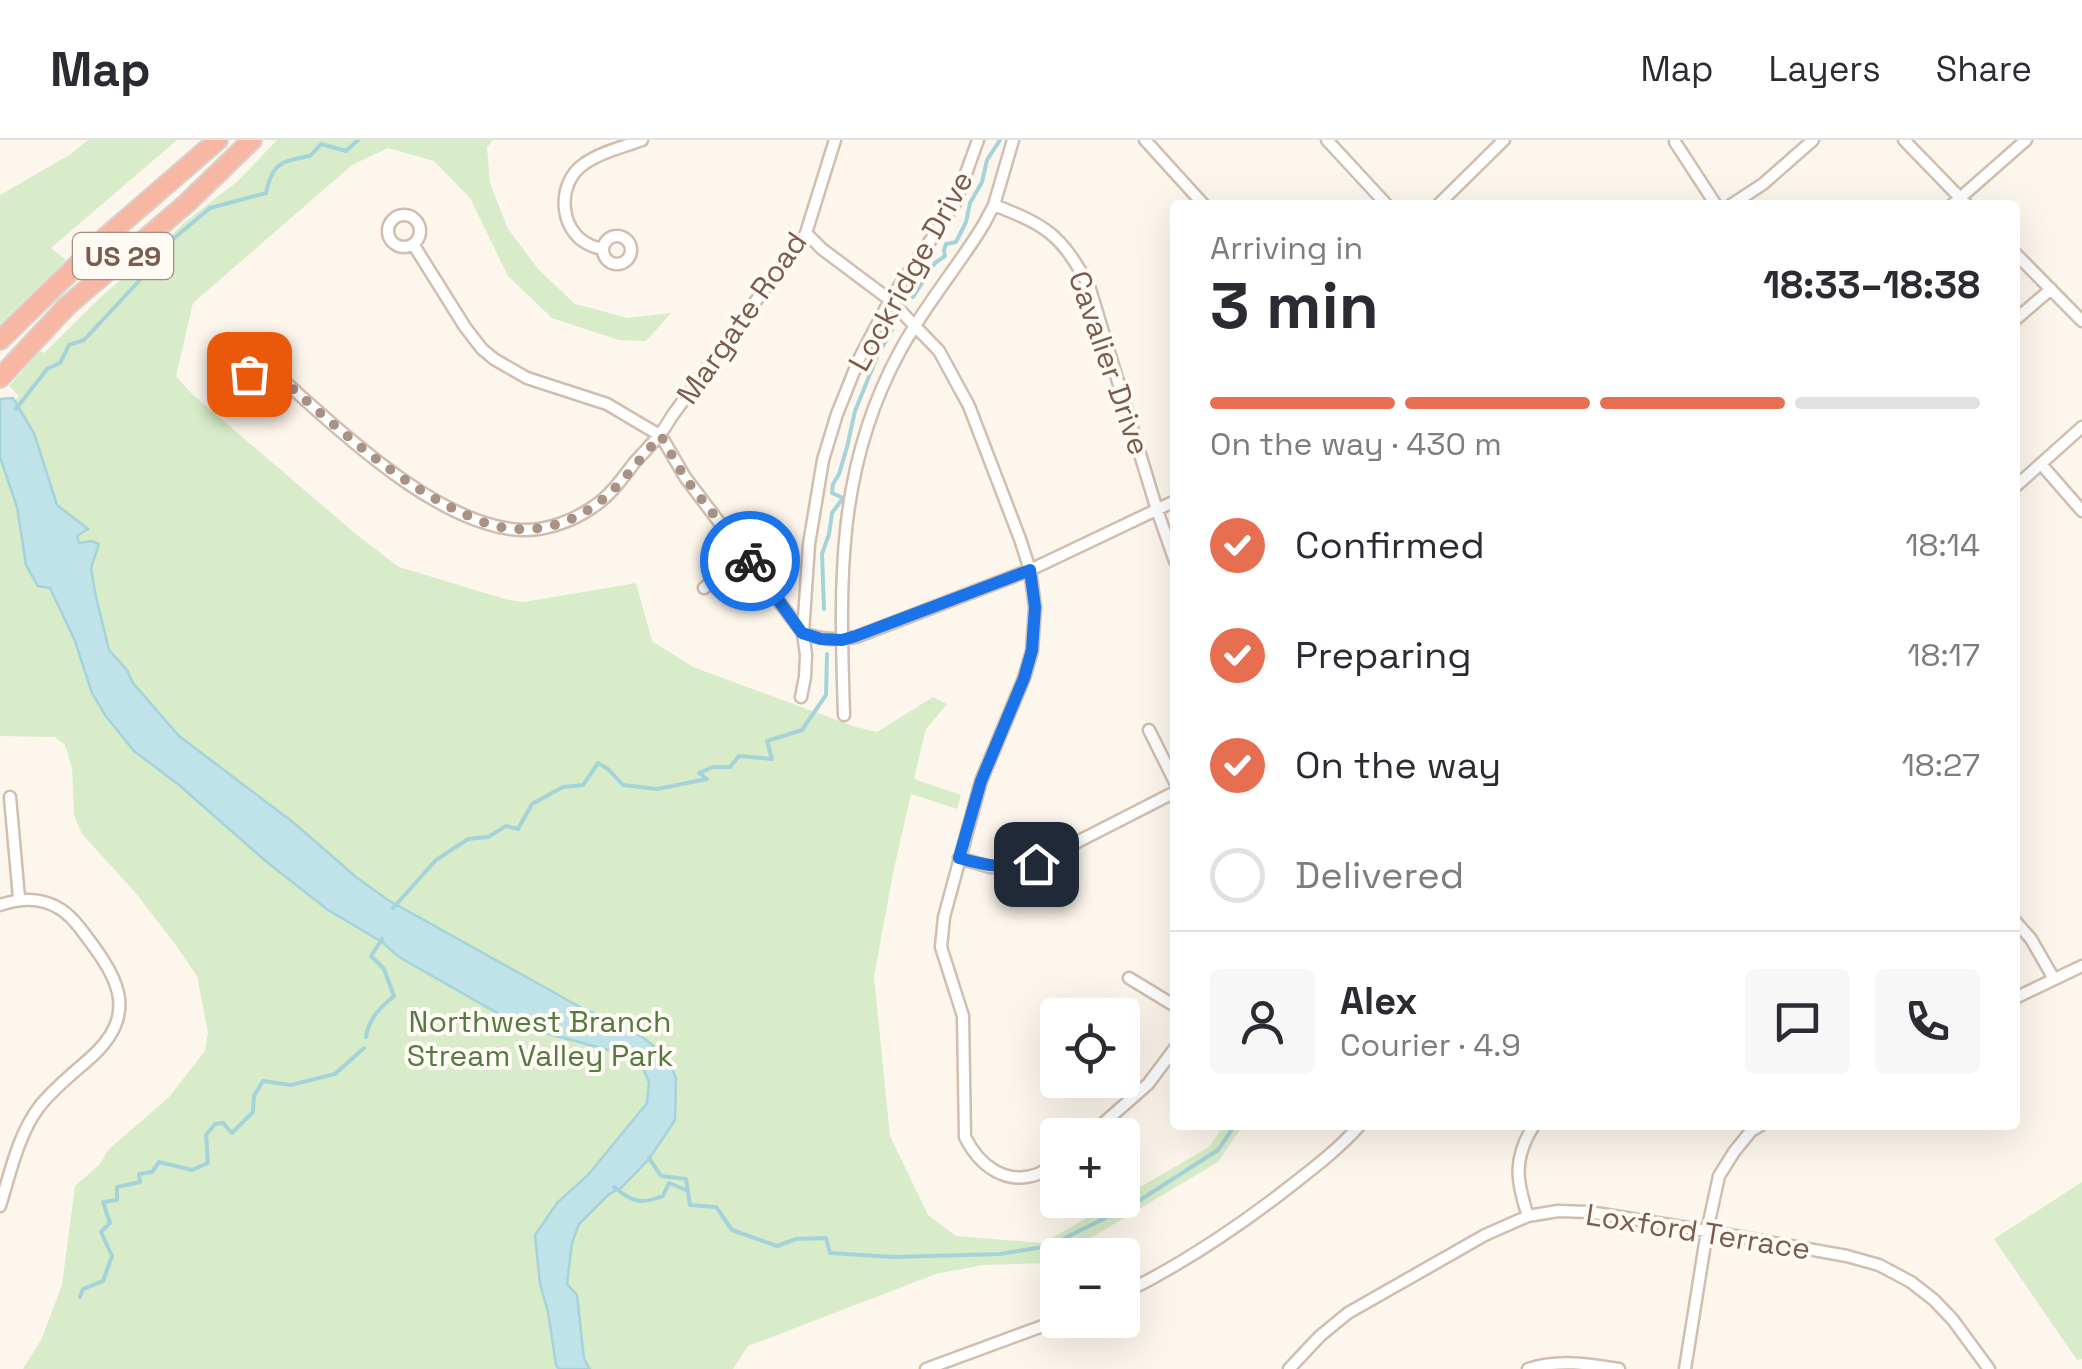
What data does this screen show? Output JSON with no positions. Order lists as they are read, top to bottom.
{
  "streets": {
    "highway": ["US 29"],
    "street": [
      "Lockridge Drive",
      "Margate Road",
      "Cavalier Drive",
      "Loxford Terrace"
    ]
  },
  "crossings": [
    ["Lockridge Drive", "Cavalier Drive"]
  ],
  "parks": ["Northwest Branch Stream Valley Park"],
  "page": {
    "header": "Map",
    "nav": ["Map", "Layers", "Share"],
    "heading": ["3 min", "Arriving in", "18:33–18:38"],
    "panel": ["Alex", "Courier · 4.9"],
    "bar": "On the way · 430 m",
    "list": [
      ["Confirmed", "18:14"],
      ["Preparing", "18:17"],
      ["On the way", "18:27"],
      "Delivered"
    ],
    "map_buttons": ["+", "−"]
  }
}
